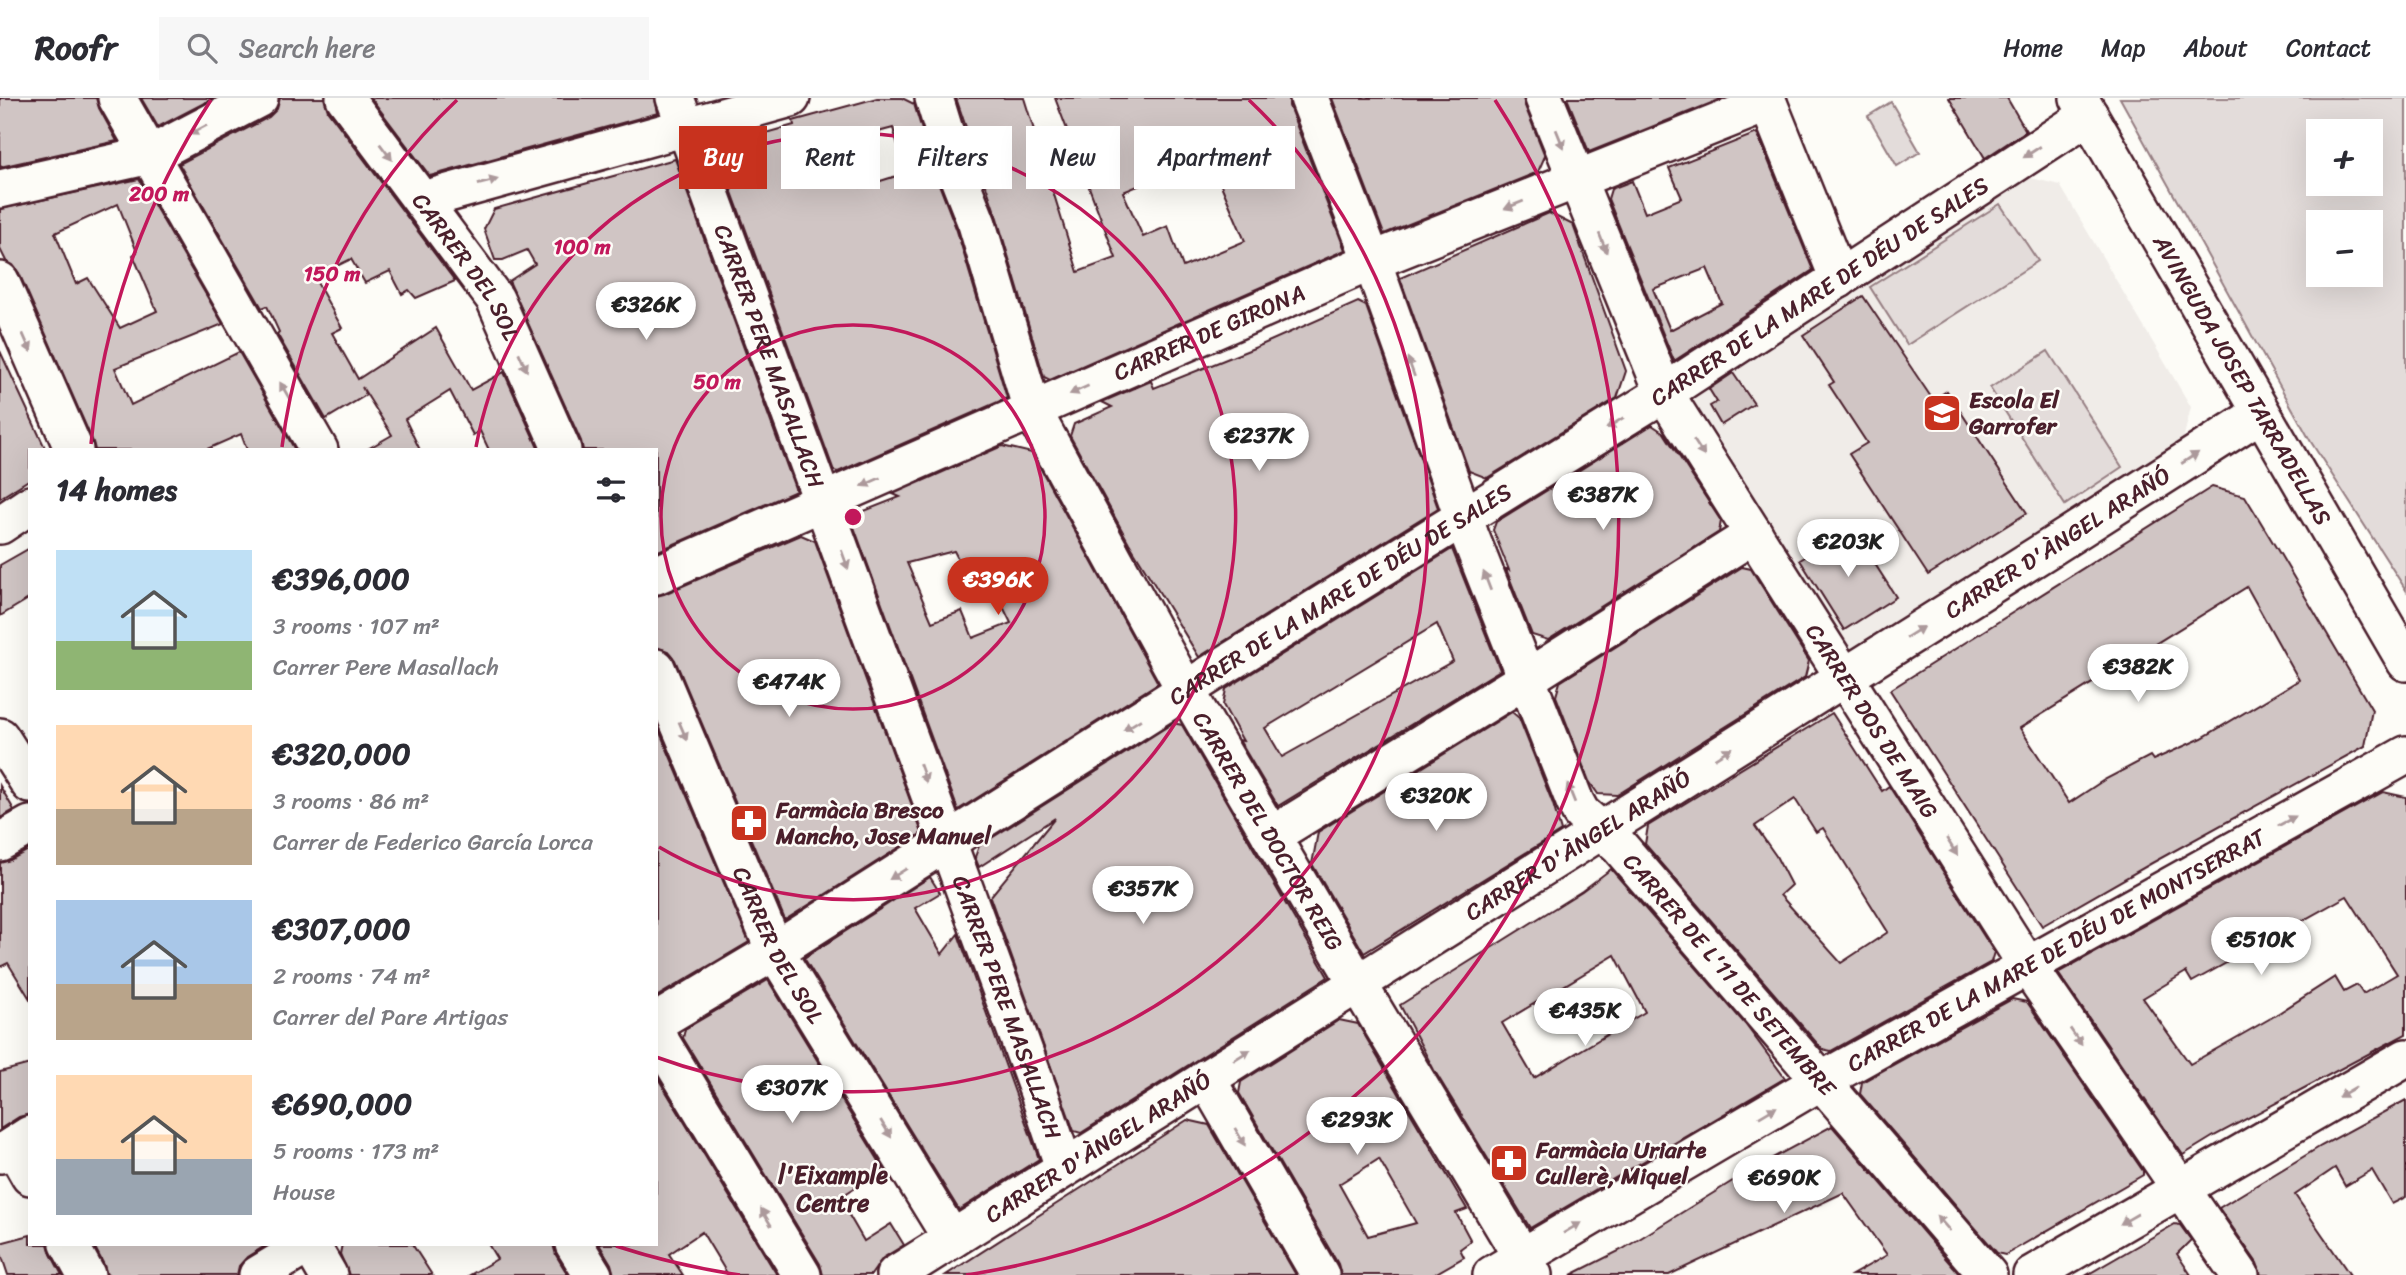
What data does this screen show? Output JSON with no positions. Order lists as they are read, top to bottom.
{
  "streets": {
    "street": [
      "CARRER DEL SOL",
      "CARRER DE LA MARE DE DÉU DE SALES",
      "CARRER DE GIRONA",
      "CARRER PERE MASALLACH",
      "AVINGUDA JOSEP TARRADELLAS",
      "CARRER D'ÀNGEL ARAÑÓ",
      "CARRER DOS DE MAIG",
      "CARRER DEL DOCTOR REIG",
      "CARRER DE LA MARE DE DÉU DE MONTSERRAT",
      "CARRER DE L'11 DE SETEMBRE"
    ]
  },
  "crossings": [
    ["CARRER DEL SOL", "CARRER DE LA MARE DE DÉU DE SALES"],
    ["CARRER DEL SOL", "CARRER D'ÀNGEL ARAÑÓ"],
    ["CARRER DE LA MARE DE DÉU DE SALES", "CARRER PERE MASALLACH"],
    ["CARRER DE LA MARE DE DÉU DE SALES", "AVINGUDA JOSEP TARRADELLAS"],
    ["CARRER DE LA MARE DE DÉU DE SALES", "CARRER DOS DE MAIG"],
    ["CARRER DE LA MARE DE DÉU DE SALES", "CARRER DEL DOCTOR REIG"],
    ["CARRER DE LA MARE DE DÉU DE SALES", "CARRER DE L'11 DE SETEMBRE"],
    ["CARRER DE GIRONA", "CARRER PERE MASALLACH"],
    ["CARRER DE GIRONA", "CARRER DOS DE MAIG"],
    ["CARRER DE GIRONA", "CARRER DEL DOCTOR REIG"],
    ["CARRER DE GIRONA", "CARRER DE L'11 DE SETEMBRE"],
    ["CARRER PERE MASALLACH", "CARRER D'ÀNGEL ARAÑÓ"],
    ["AVINGUDA JOSEP TARRADELLAS", "CARRER D'ÀNGEL ARAÑÓ"],
    ["CARRER D'ÀNGEL ARAÑÓ", "CARRER DOS DE MAIG"],
    ["CARRER D'ÀNGEL ARAÑÓ", "CARRER DEL DOCTOR REIG"],
    ["CARRER D'ÀNGEL ARAÑÓ", "CARRER DE L'11 DE SETEMBRE"],
    ["CARRER DOS DE MAIG", "CARRER DE LA MARE DE DÉU DE MONTSERRAT"],
    ["CARRER DEL DOCTOR REIG", "CARRER DE LA MARE DE DÉU DE MONTSERRAT"],
    ["CARRER DE LA MARE DE DÉU DE MONTSERRAT", "CARRER DE L'11 DE SETEMBRE"]
  ],
  "one_way": [
    "CARRER DE LA MARE DE DÉU DE SALES",
    "CARRER DE GIRONA",
    "CARRER D'ÀNGEL ARAÑÓ",
    "CARRER DOS DE MAIG",
    "CARRER DE L'11 DE SETEMBRE"
  ],
  "districts": ["l'Eixample Centre"],
  "places": {
    "school or university": ["Escola El Garrofer"],
    "pharmacy": ["Farmàcia Bresco Mancho, Jose Manuel", "Farmàcia Uriarte Cullerè, Miquel"]
  },
  "page": {
    "header": "Roofr",
    "search": "Search here",
    "nav": [
      "Home",
      "Map",
      "About",
      "Contact"
    ],
    "map_buttons": ["+", "−"],
    "chip": [
      "Buy",
      "Rent",
      "Filters",
      "New",
      "Apartment"
    ],
    "price": [
      "€326K",
      "€237K",
      "€387K",
      "€203K",
      "€396K",
      "€382K",
      "€474K",
      "€320K",
      "€357K",
      "€510K",
      "€435K",
      "€307K",
      "€293K",
      "€690K"
    ],
    "heading": "14 homes",
    "list": [
      {
        "name": "€396,000",
        "note": "3 rooms · 107 m² · Carrer Pere Masallach"
      },
      {
        "name": "€320,000",
        "note": "3 rooms · 86 m² · Carrer de Federico García Lorca"
      },
      {
        "name": "€307,000",
        "note": "2 rooms · 74 m² · Carrer del Pare Artigas"
      },
      {
        "name": "€690,000",
        "note": "5 rooms · 173 m² · House"
      }
    ]
  },
  "rings": [
    "200 m",
    "100 m",
    "150 m",
    "50 m"
  ]
}
